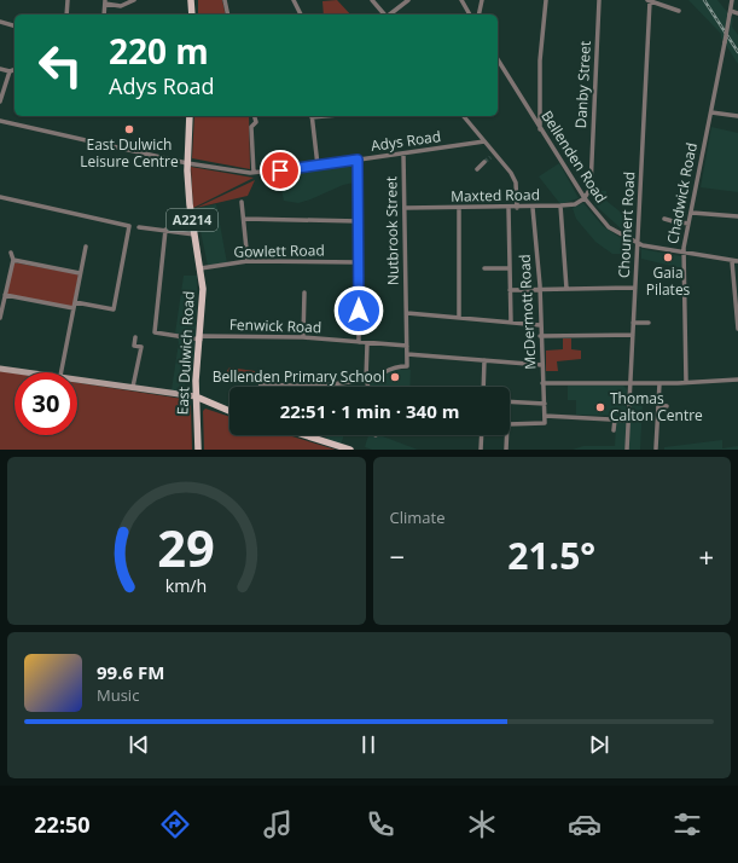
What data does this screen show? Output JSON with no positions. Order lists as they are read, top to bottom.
{
  "streets": {
    "main road": ["A2214", "East Dulwich Road"],
    "street": [
      "Danby Street",
      "Adys Road",
      "Bellenden Road",
      "Chadwick Road",
      "Maxted Road",
      "Choumert Road",
      "Nutbrook Street",
      "Gowlett Road",
      "McDermott Road",
      "Fenwick Road"
    ]
  },
  "crossings": [
    ["Danby Street", "Bellenden Road"],
    ["Danby Street", "Maxted Road"],
    ["Adys Road", "Nutbrook Street"],
    ["Adys Road", "East Dulwich Road"],
    ["Bellenden Road", "Chadwick Road"],
    ["Bellenden Road", "Maxted Road"],
    ["Bellenden Road", "Choumert Road"],
    ["Maxted Road", "Nutbrook Street"],
    ["Maxted Road", "McDermott Road"],
    ["Nutbrook Street", "Fenwick Road"],
    ["Gowlett Road", "East Dulwich Road"],
    ["Fenwick Road", "East Dulwich Road"]
  ],
  "places": [
    "East Dulwich Leisure Centre",
    "Gaia Pilates",
    "Bellenden Primary School",
    "Thomas Calton Centre"
  ],
  "page": {
    "turn": ["220 m", "Adys Road"],
    "limit": "30",
    "trip": "22:51 · 1 min · 340 m",
    "tile": "Climate",
    "heat": ["−", "21.5°", "+"],
    "song": ["99.6 FM", "Music"],
    "tabs": "22:50",
    "gauge": ["29", "km/h"]
  }
}
